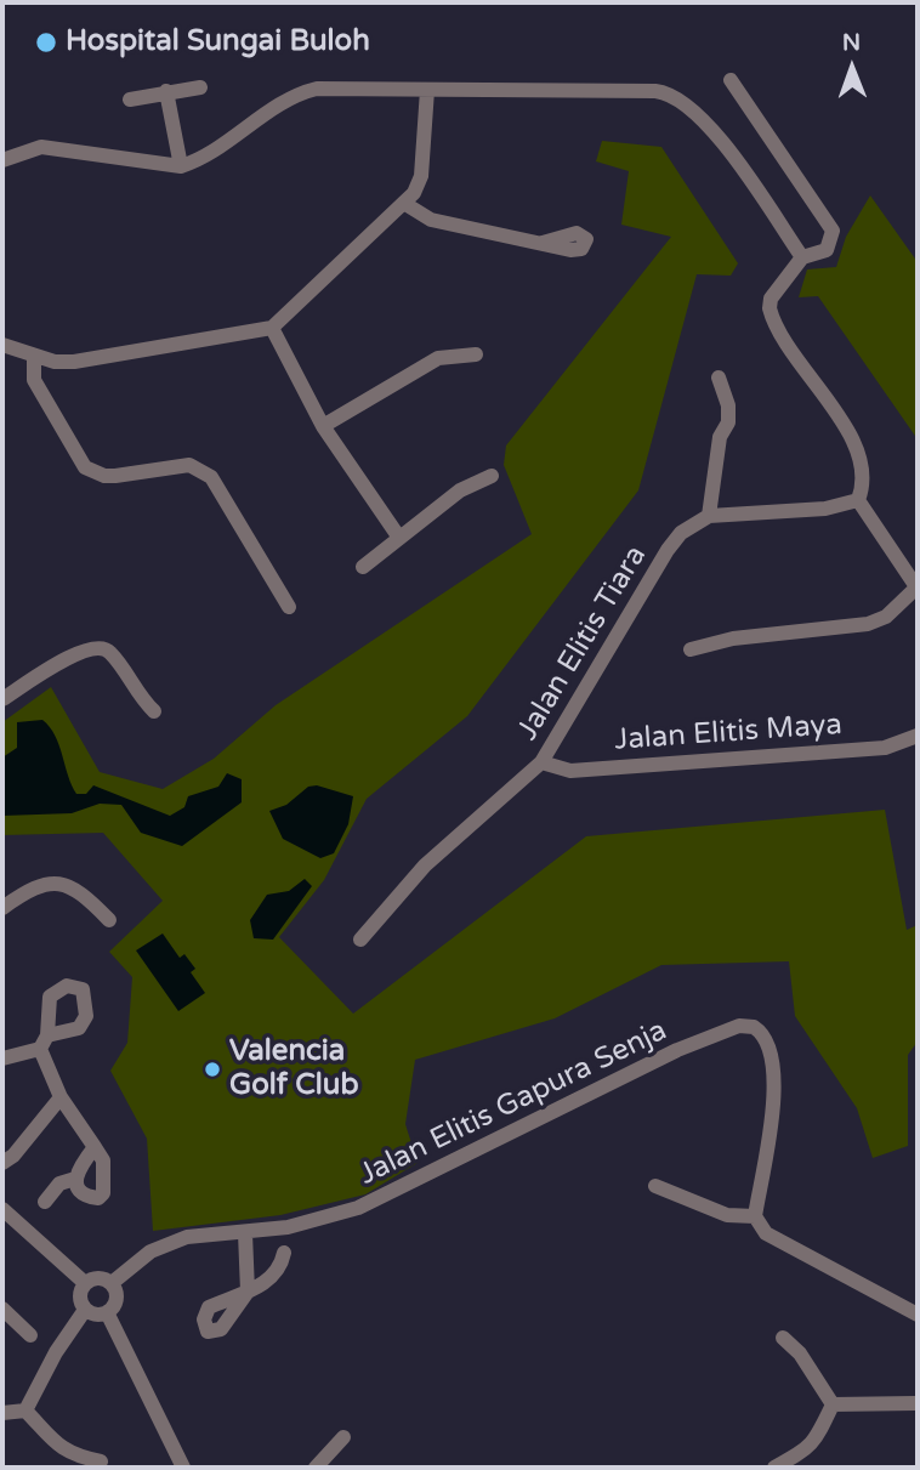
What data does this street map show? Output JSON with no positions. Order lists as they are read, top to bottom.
{
  "streets": {
    "street": ["Jalan Elitis Tiara", "Jalan Elitis Maya", "Jalan Elitis Gapura Senja"]
  },
  "crossings": [
    ["Jalan Elitis Tiara", "Jalan Elitis Maya"]
  ],
  "places": ["Hospital Sungai Buloh", "Valencia Golf Club"],
  "north": "top"
}
